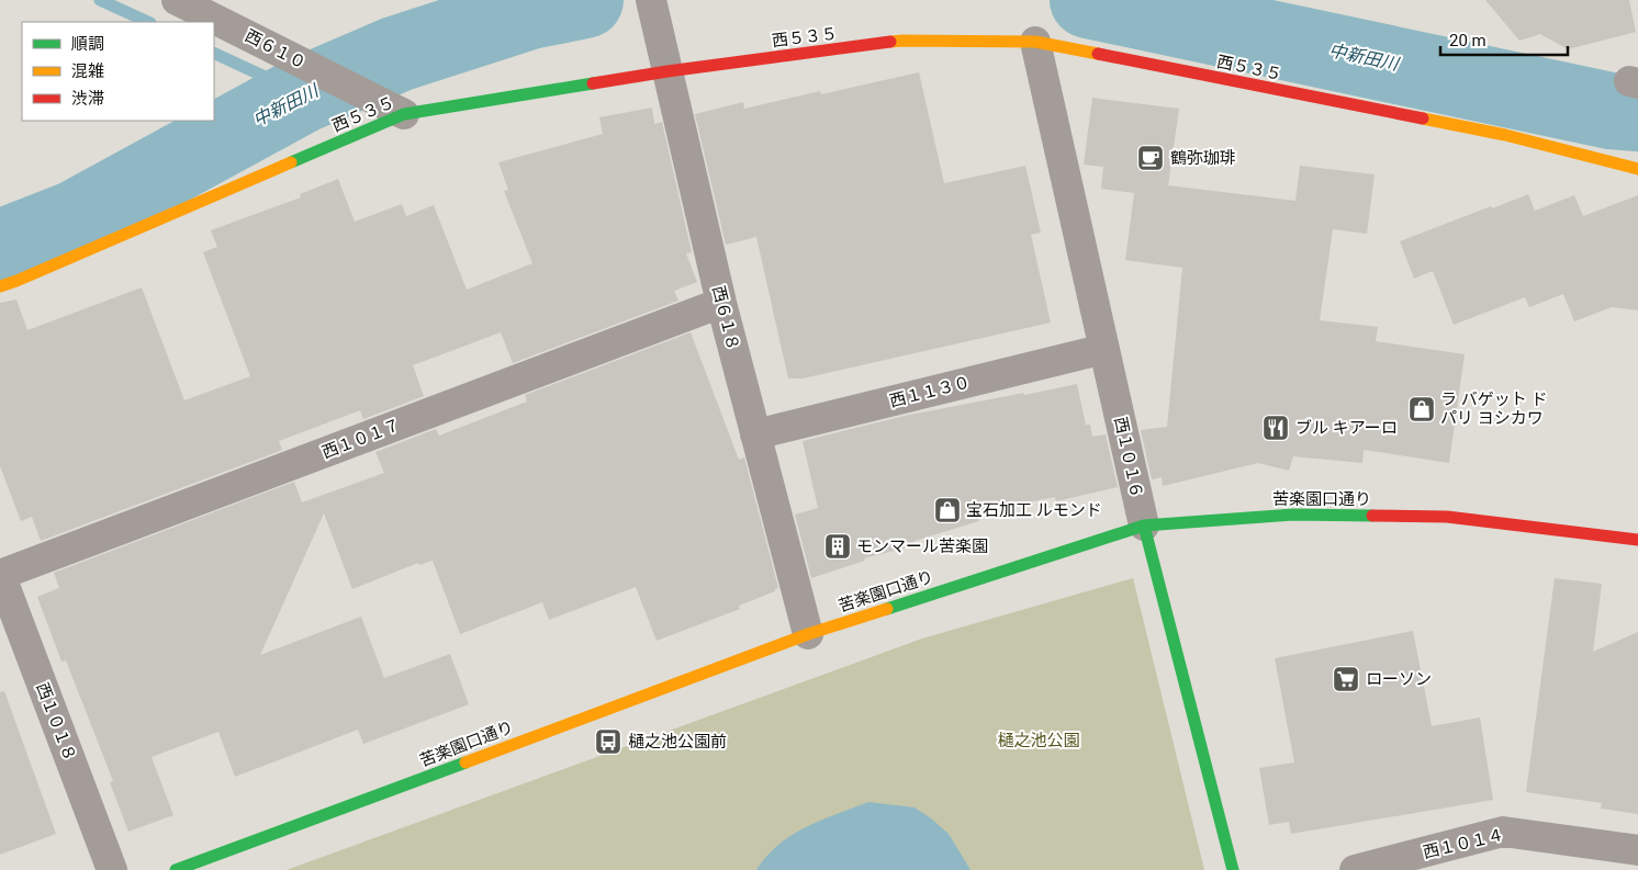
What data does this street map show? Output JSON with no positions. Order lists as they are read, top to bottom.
{
  "streets": {
    "street": [
      "西５３５",
      "西６１０",
      "西６１８",
      "西１１３０",
      "西１０１７",
      "西１０１６",
      "苦楽園口通り",
      "西１０１８",
      "西１０１４"
    ]
  },
  "crossings": [
    ["西５３５", "西６１０"],
    ["西５３５", "西６１８"],
    ["西５３５", "西１０１６"],
    ["西６１８", "西１１３０"],
    ["西６１８", "西１０１７"],
    ["西６１８", "苦楽園口通り"],
    ["西１１３０", "西１０１６"],
    ["西１０１７", "西１０１８"],
    ["西１０１６", "苦楽園口通り"]
  ],
  "water": ["中新田川"],
  "parks": ["樋之池公園"],
  "places": {
    "cafe": ["鶴弥珈琲"],
    "shop": ["ラ バゲット ド パリ ヨシカワ", "宝石加工 ルモンド"],
    "restaurant": ["ブル キアーロ"],
    "building": ["モンマール苦楽園"],
    "supermarket": ["ローソン"],
    "bus stop": ["樋之池公園前"]
  },
  "legend": ["順調", "混雑", "渋滞"],
  "scale_bar": "20 m"
}
